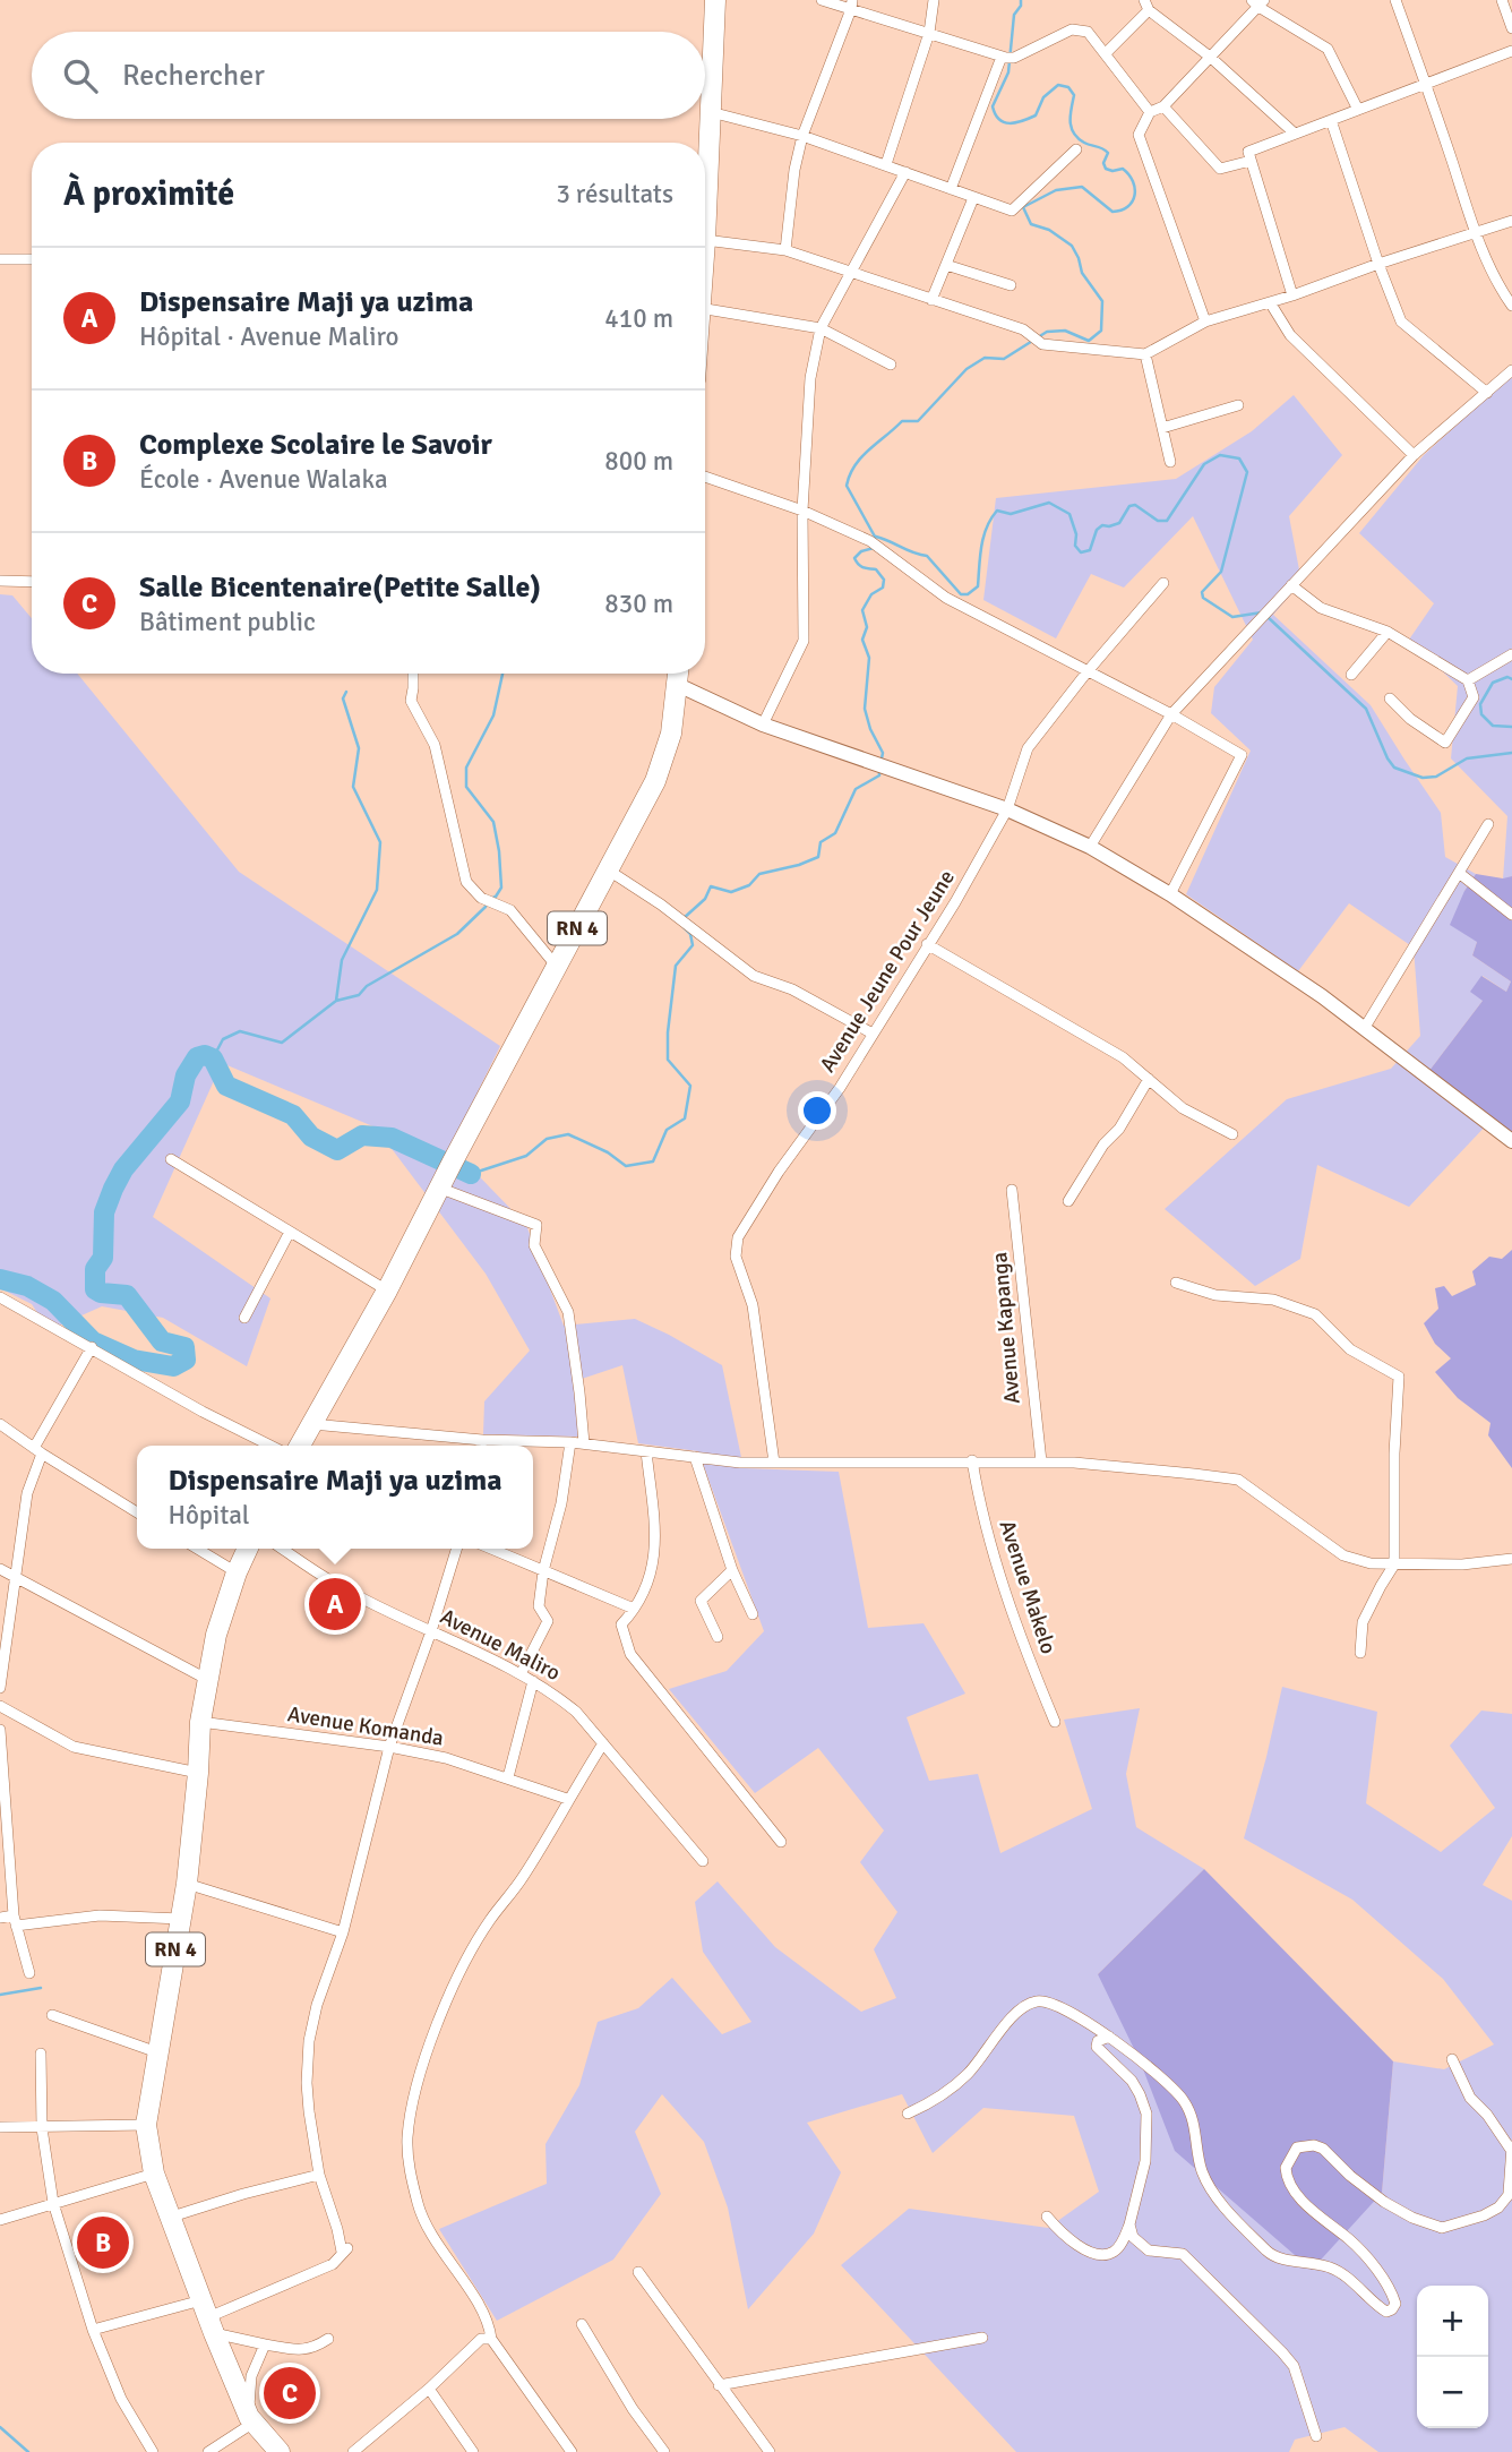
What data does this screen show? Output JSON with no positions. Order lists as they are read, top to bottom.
{
  "streets": {
    "highway": ["RN 4"],
    "street": [
      "Avenue Jeune Pour Jeune",
      "Avenue Kapanga",
      "Avenue Makelo",
      "Avenue Maliro",
      "Avenue Komanda"
    ]
  },
  "crossings": [
    ["RN 4", "Avenue Komanda"]
  ],
  "page": {
    "search": "Rechercher",
    "heading": ["À proximité", "3 résultats"],
    "list": [
      {
        "mark": "A",
        "name": "Dispensaire Maji ya uzima",
        "note": "Hôpital · Avenue Maliro",
        "value": "410 m"
      },
      {
        "mark": "B",
        "name": "Complexe Scolaire le Savoir",
        "note": "École · Avenue Walaka",
        "value": "800 m"
      },
      {
        "mark": "C",
        "name": "Salle Bicentenaire(Petite Salle)",
        "note": "Bâtiment public",
        "value": "830 m"
      }
    ],
    "popup": ["Dispensaire Maji ya uzima", "Hôpital"],
    "pins": ["A", "B", "C"],
    "map_buttons": ["+", "−"]
  }
}
